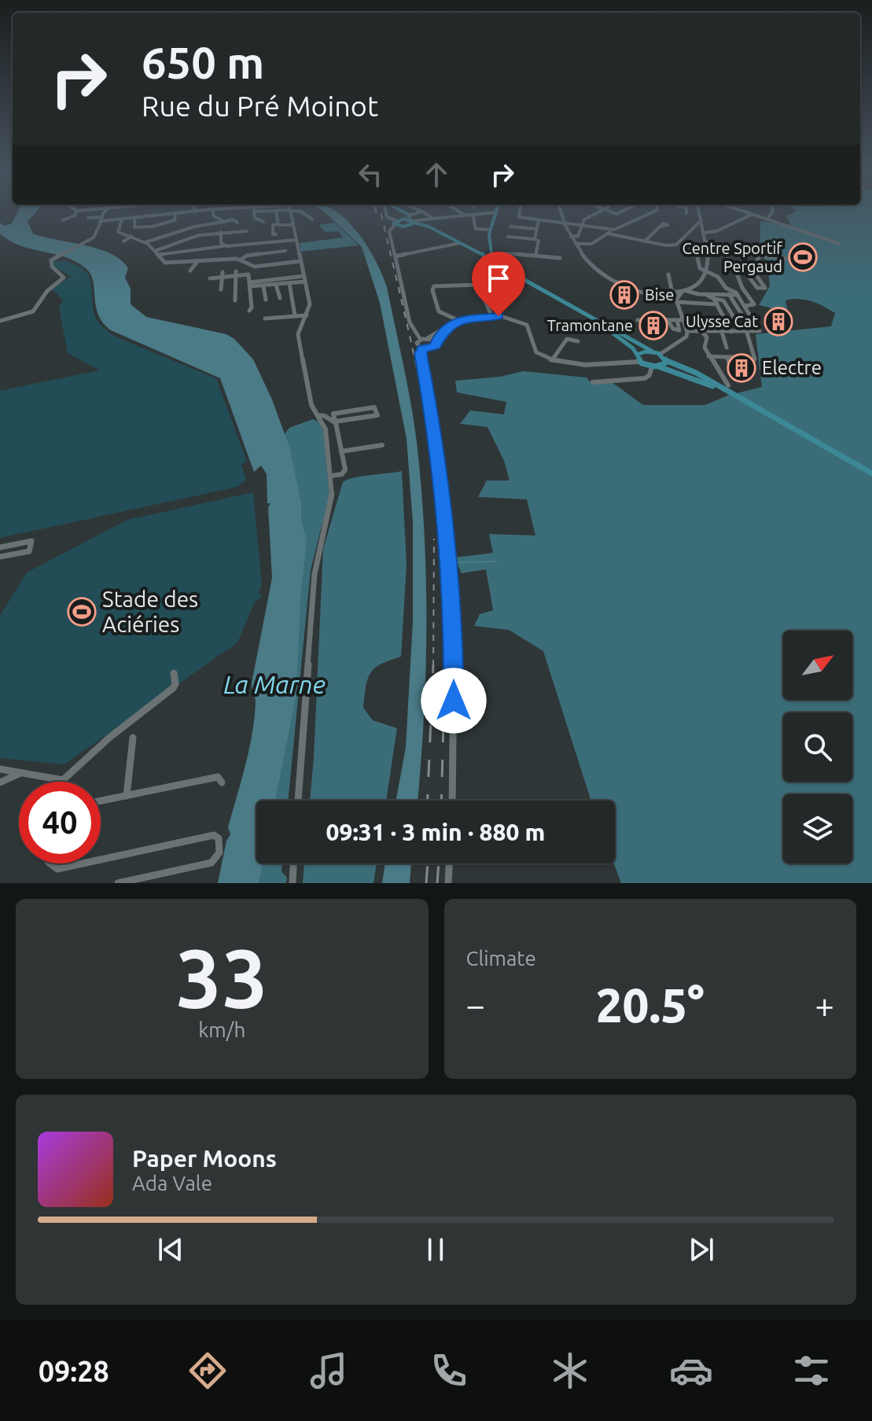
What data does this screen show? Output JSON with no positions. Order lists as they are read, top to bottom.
{
  "water": ["La Marne"],
  "places": {
    "sports": ["Centre Sportif Pergaud", "Stade des Aciéries"],
    "building": [
      "Bise",
      "Ulysse Cat",
      "Tramontane",
      "Electre"
    ]
  },
  "north": "top right",
  "page": {
    "turn": ["650 m", "Rue du Pré Moinot"],
    "limit": "40",
    "trip": "09:31 · 3 min · 880 m",
    "tile": [
      ["33", "km/h"],
      "Climate"
    ],
    "heat": ["−", "20.5°", "+"],
    "song": ["Paper Moons", "Ada Vale"],
    "tabs": "09:28"
  }
}
